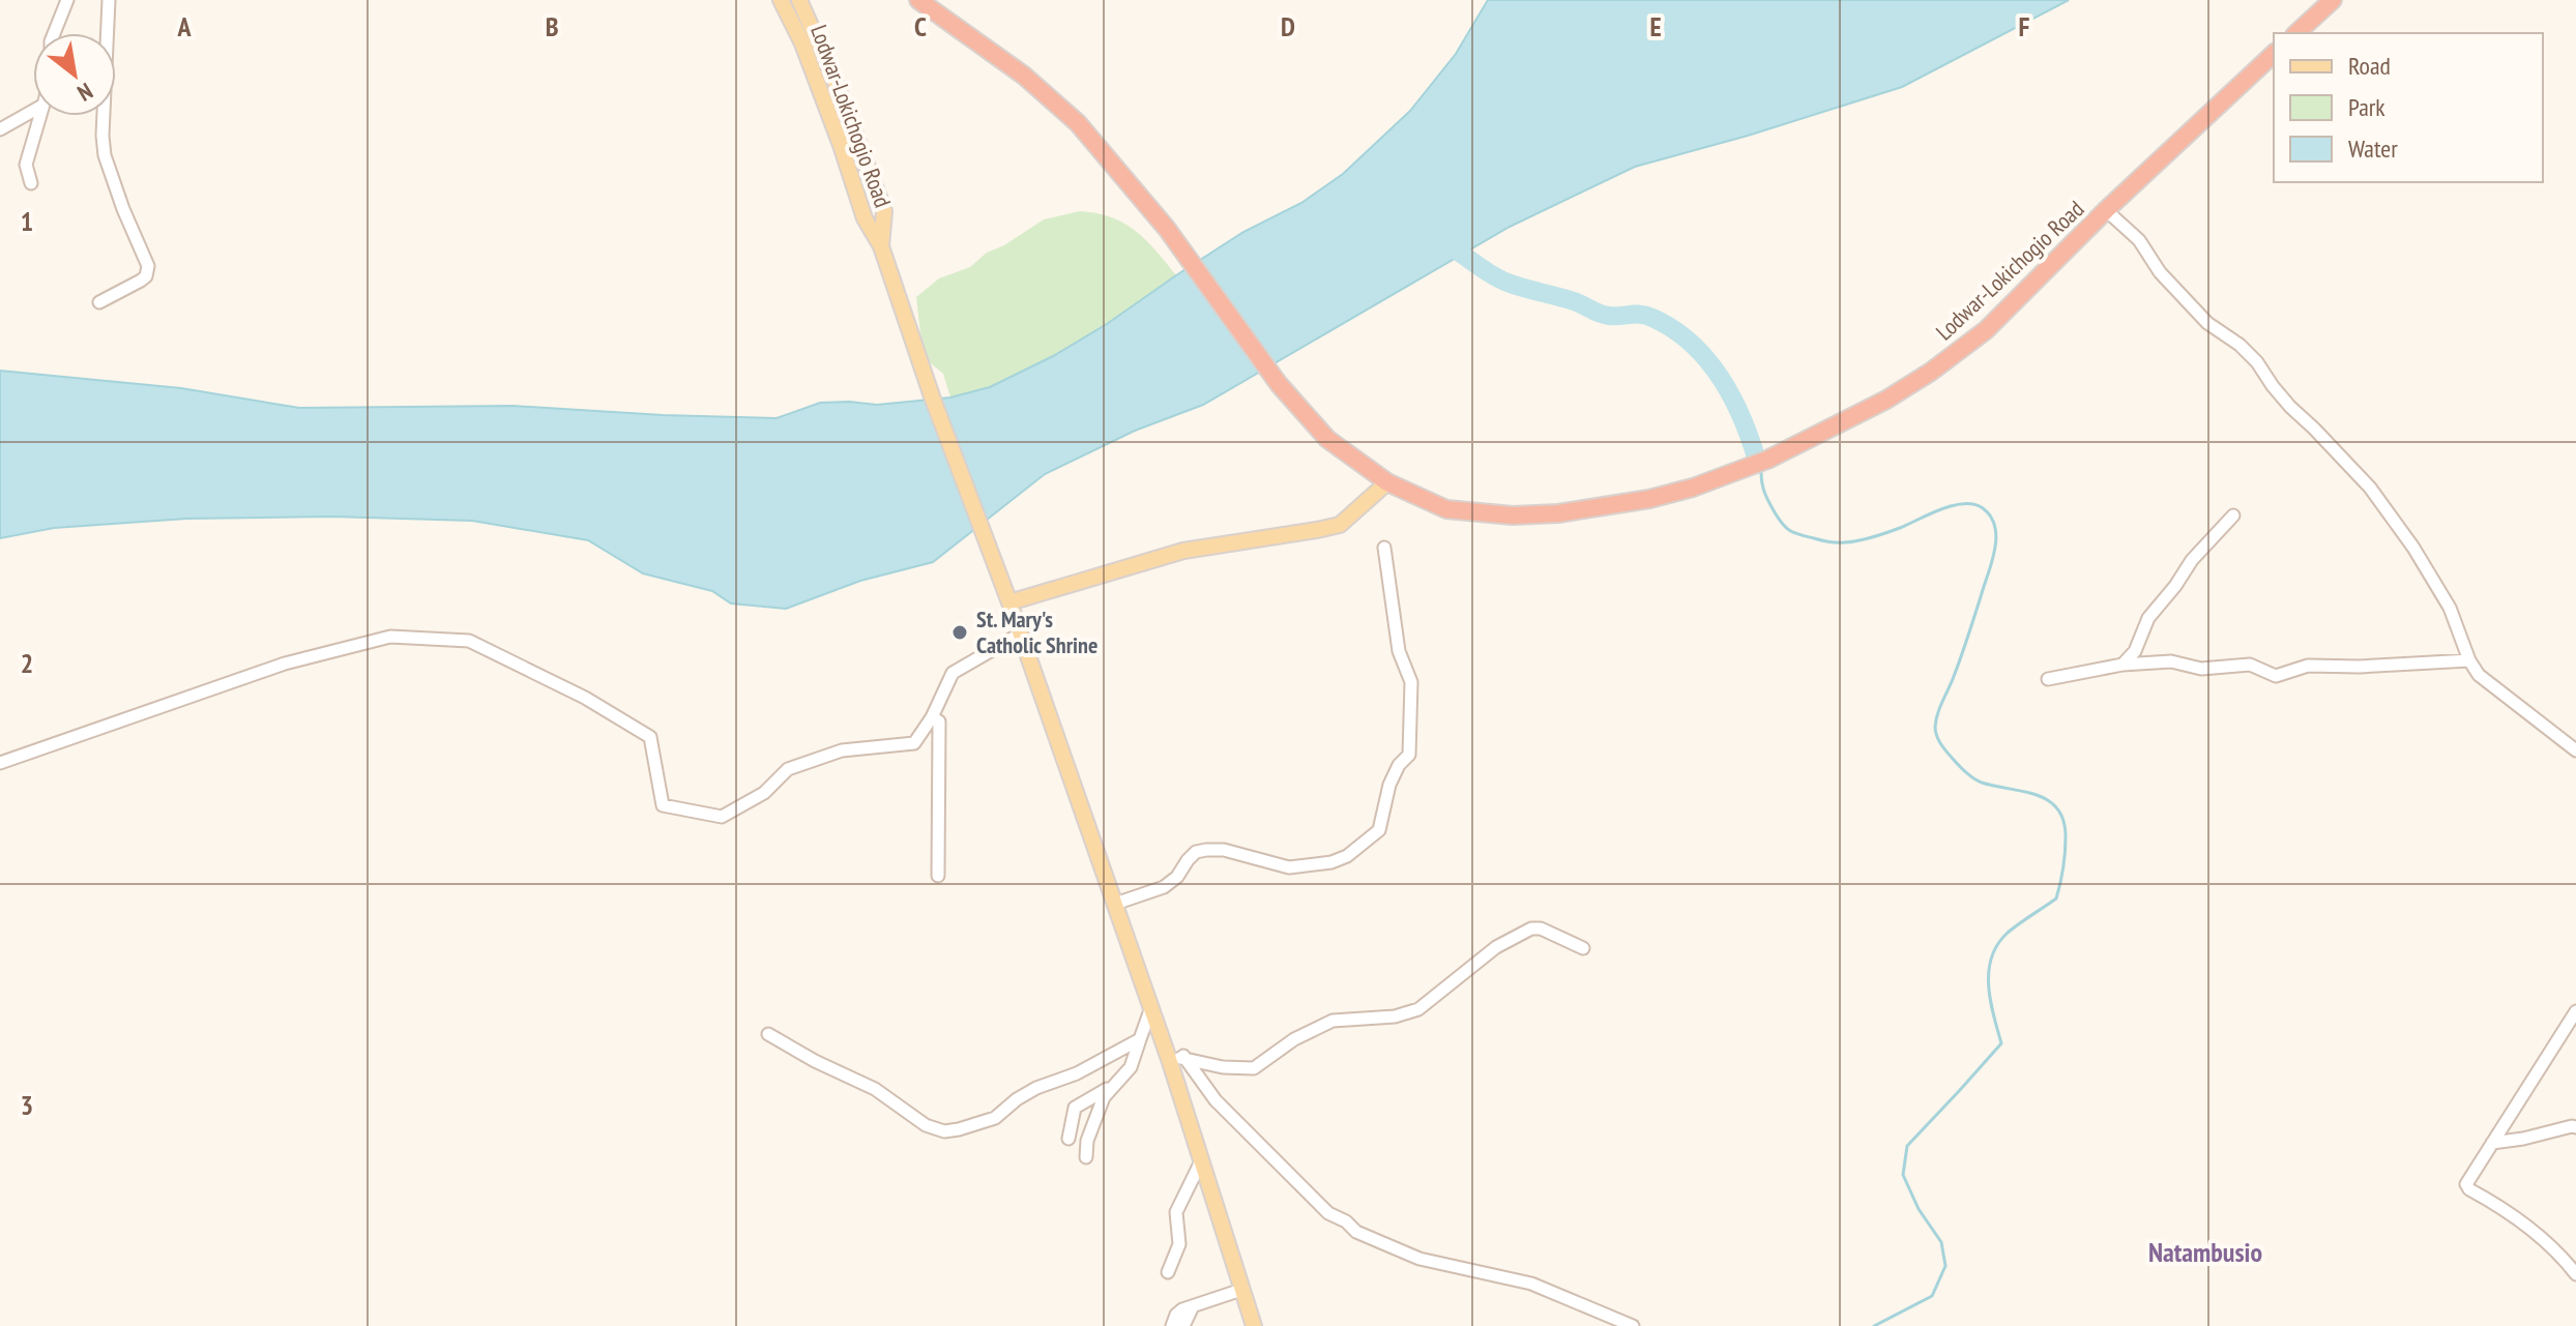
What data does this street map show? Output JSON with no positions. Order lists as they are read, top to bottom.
{
  "streets": {
    "highway": ["Lodwar-Lokichogio Road"]
  },
  "districts": ["Natambusio"],
  "places": ["St. Mary's Catholic Shrine"],
  "legend": ["Road", "Park", "Water"],
  "north": "bottom right",
  "grid": {
    "columns": [
      "A",
      "B",
      "C",
      "D",
      "E",
      "F"
    ],
    "rows": ["1", "2", "3"]
  }
}
